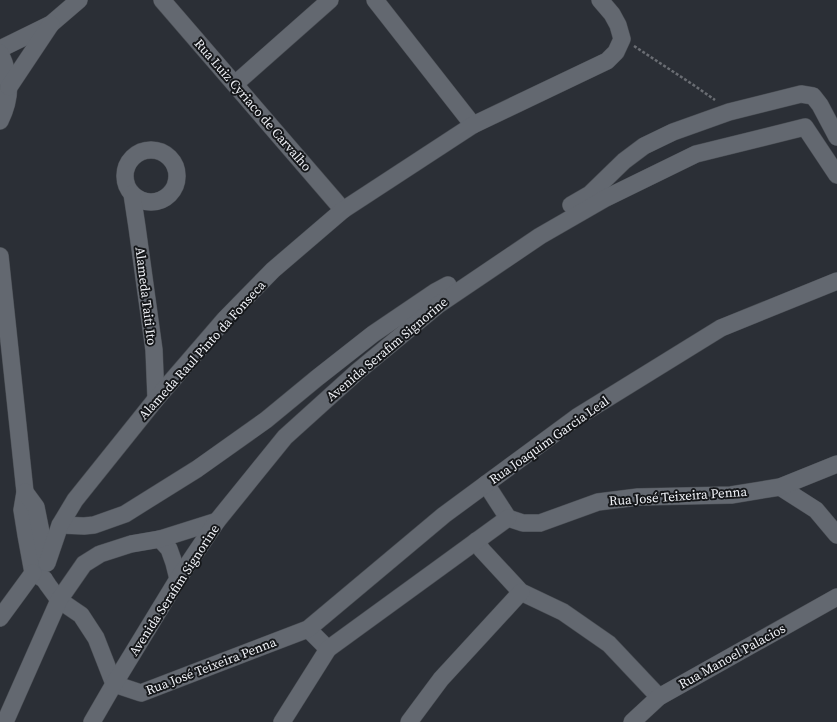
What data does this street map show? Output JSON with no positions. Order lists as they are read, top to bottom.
{
  "streets": {
    "street": [
      "Rua Luiz Cyriaco de Carvalho",
      "Alameda Taiti Ito",
      "Avenida Serafim Signorine",
      "Alameda Raul Pinto da Fonseca",
      "Rua Joaquim Garcia Leal",
      "Rua José Teixeira Penna",
      "Rua Manoel Palacios"
    ]
  },
  "crossings": [
    ["Rua Luiz Cyriaco de Carvalho", "Alameda Raul Pinto da Fonseca"],
    ["Alameda Taiti Ito", "Alameda Raul Pinto da Fonseca"],
    ["Avenida Serafim Signorine", "Rua José Teixeira Penna"],
    ["Rua Joaquim Garcia Leal", "Rua José Teixeira Penna"]
  ]
}
